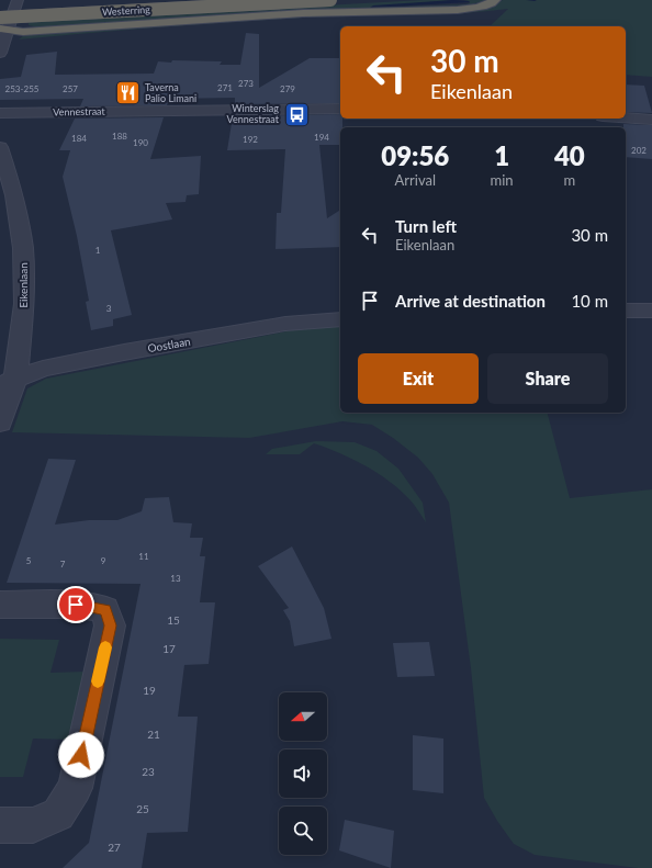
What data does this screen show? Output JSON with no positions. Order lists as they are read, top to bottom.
{
  "streets": {
    "highway": ["Westerring"],
    "street": ["Vennestraat", "Eikenlaan", "Oostlaan"]
  },
  "crossings": [
    ["Eikenlaan", "Oostlaan"]
  ],
  "places": {
    "restaurant": ["Taverna Palio Limani"],
    "bus stop": ["Winterslag Vennestraat"]
  },
  "house_numbers": [
    "273",
    "271",
    "253-255",
    "257",
    "279",
    "188",
    "194",
    "184",
    "192",
    "190",
    "202",
    "1",
    "3",
    "11",
    "5",
    "9",
    "7",
    "13",
    "15",
    "17",
    "19",
    "21",
    "23",
    "25",
    "27"
  ],
  "north": "left",
  "page": {
    "turn": ["30 m", "Eikenlaan"],
    "eta": [
      "09:56",
      "Arrival",
      "1",
      "min",
      "40",
      "m"
    ],
    "list": [
      {
        "name": "Turn left",
        "note": "Eikenlaan",
        "value": "30 m"
      },
      {
        "name": "Arrive at destination",
        "value": "10 m"
      }
    ],
    "buttons": ["Exit", "Share"]
  }
}
